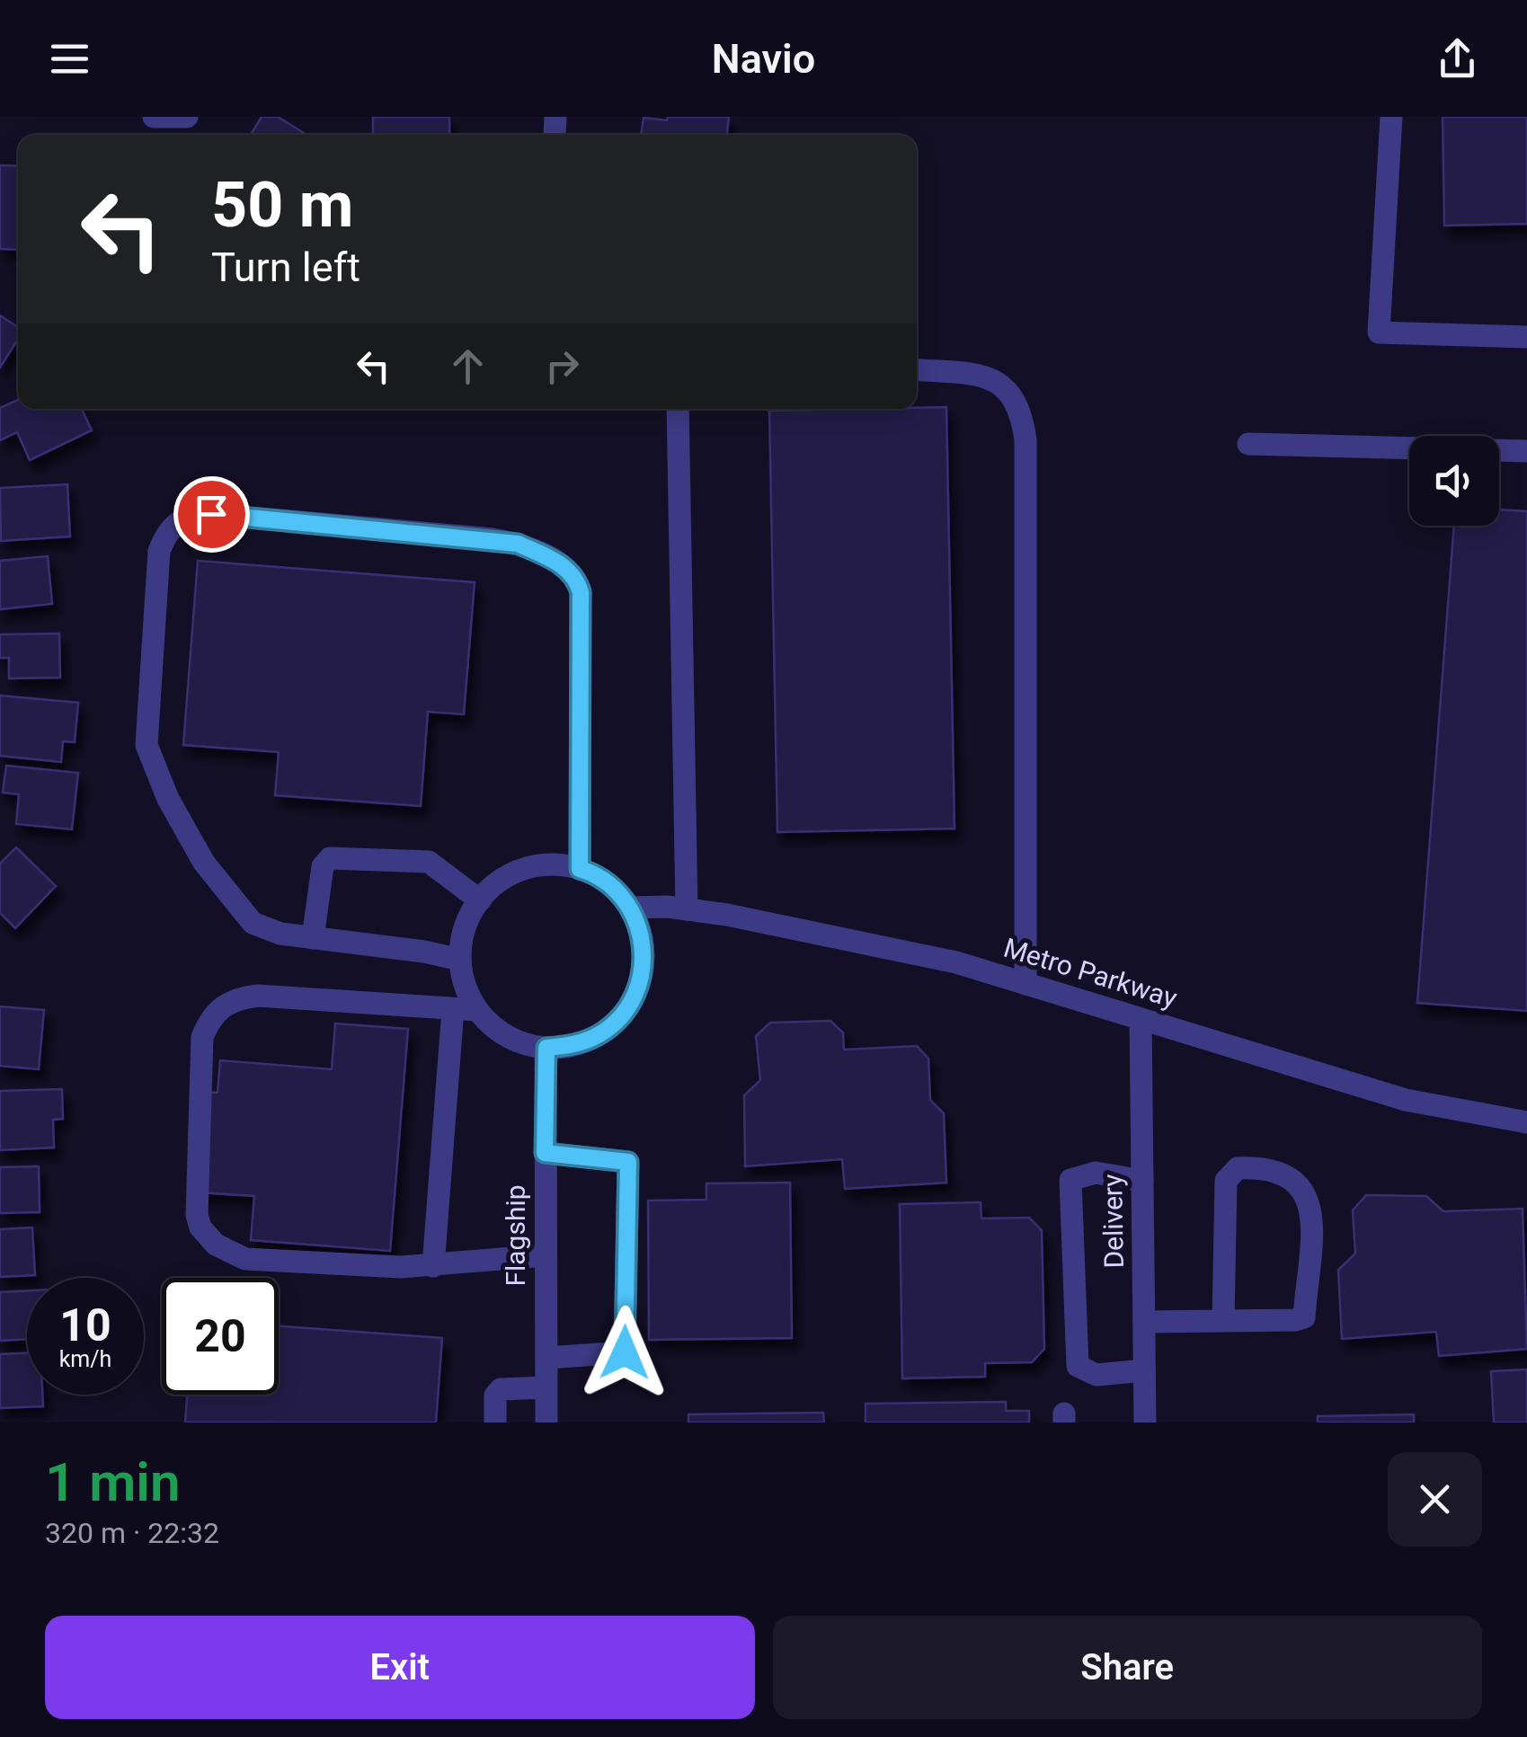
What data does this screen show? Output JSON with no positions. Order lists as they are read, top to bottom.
{
  "streets": {
    "street": ["Metro Parkway", "Delivery", "Flagship"]
  },
  "crossings": [
    ["Metro Parkway", "Delivery"],
    ["Metro Parkway", "Flagship"]
  ],
  "page": {
    "header": "Navio",
    "turn": ["50 m", "Turn left"],
    "speed": "10 km/h",
    "limit": "20",
    "heading": ["1 min", "320 m · 22:32"],
    "buttons": ["Exit", "Share"]
  }
}
